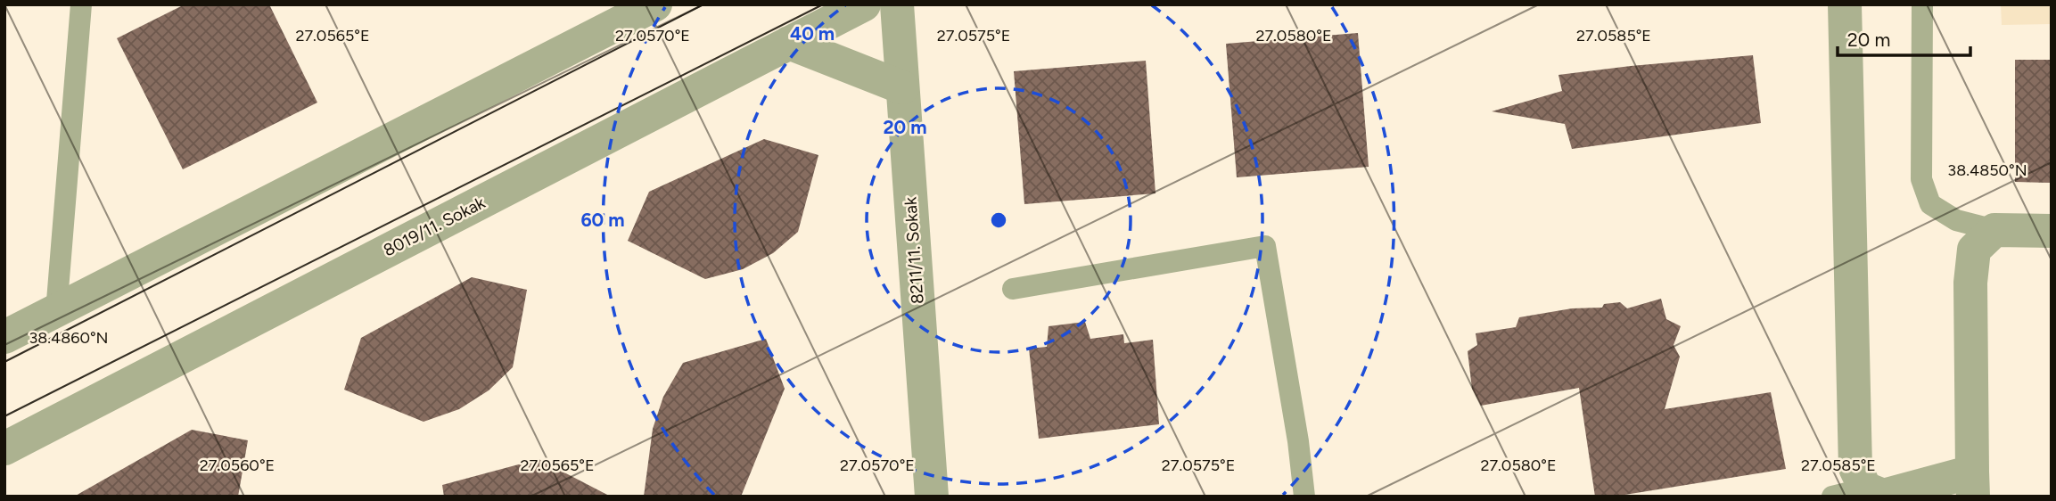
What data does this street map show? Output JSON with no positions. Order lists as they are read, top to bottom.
{
  "streets": {
    "street": ["8019/11. Sokak", "8211/11. Sokak"]
  },
  "scale_bar": "20 m",
  "coordinates": [
    "27.0565°E",
    "27.0570°E",
    "27.0575°E",
    "27.0580°E",
    "27.0585°E",
    "38.4850°N",
    "38.4860°N",
    "27.0560°E"
  ],
  "rings": ["40 m", "20 m", "60 m"]
}
